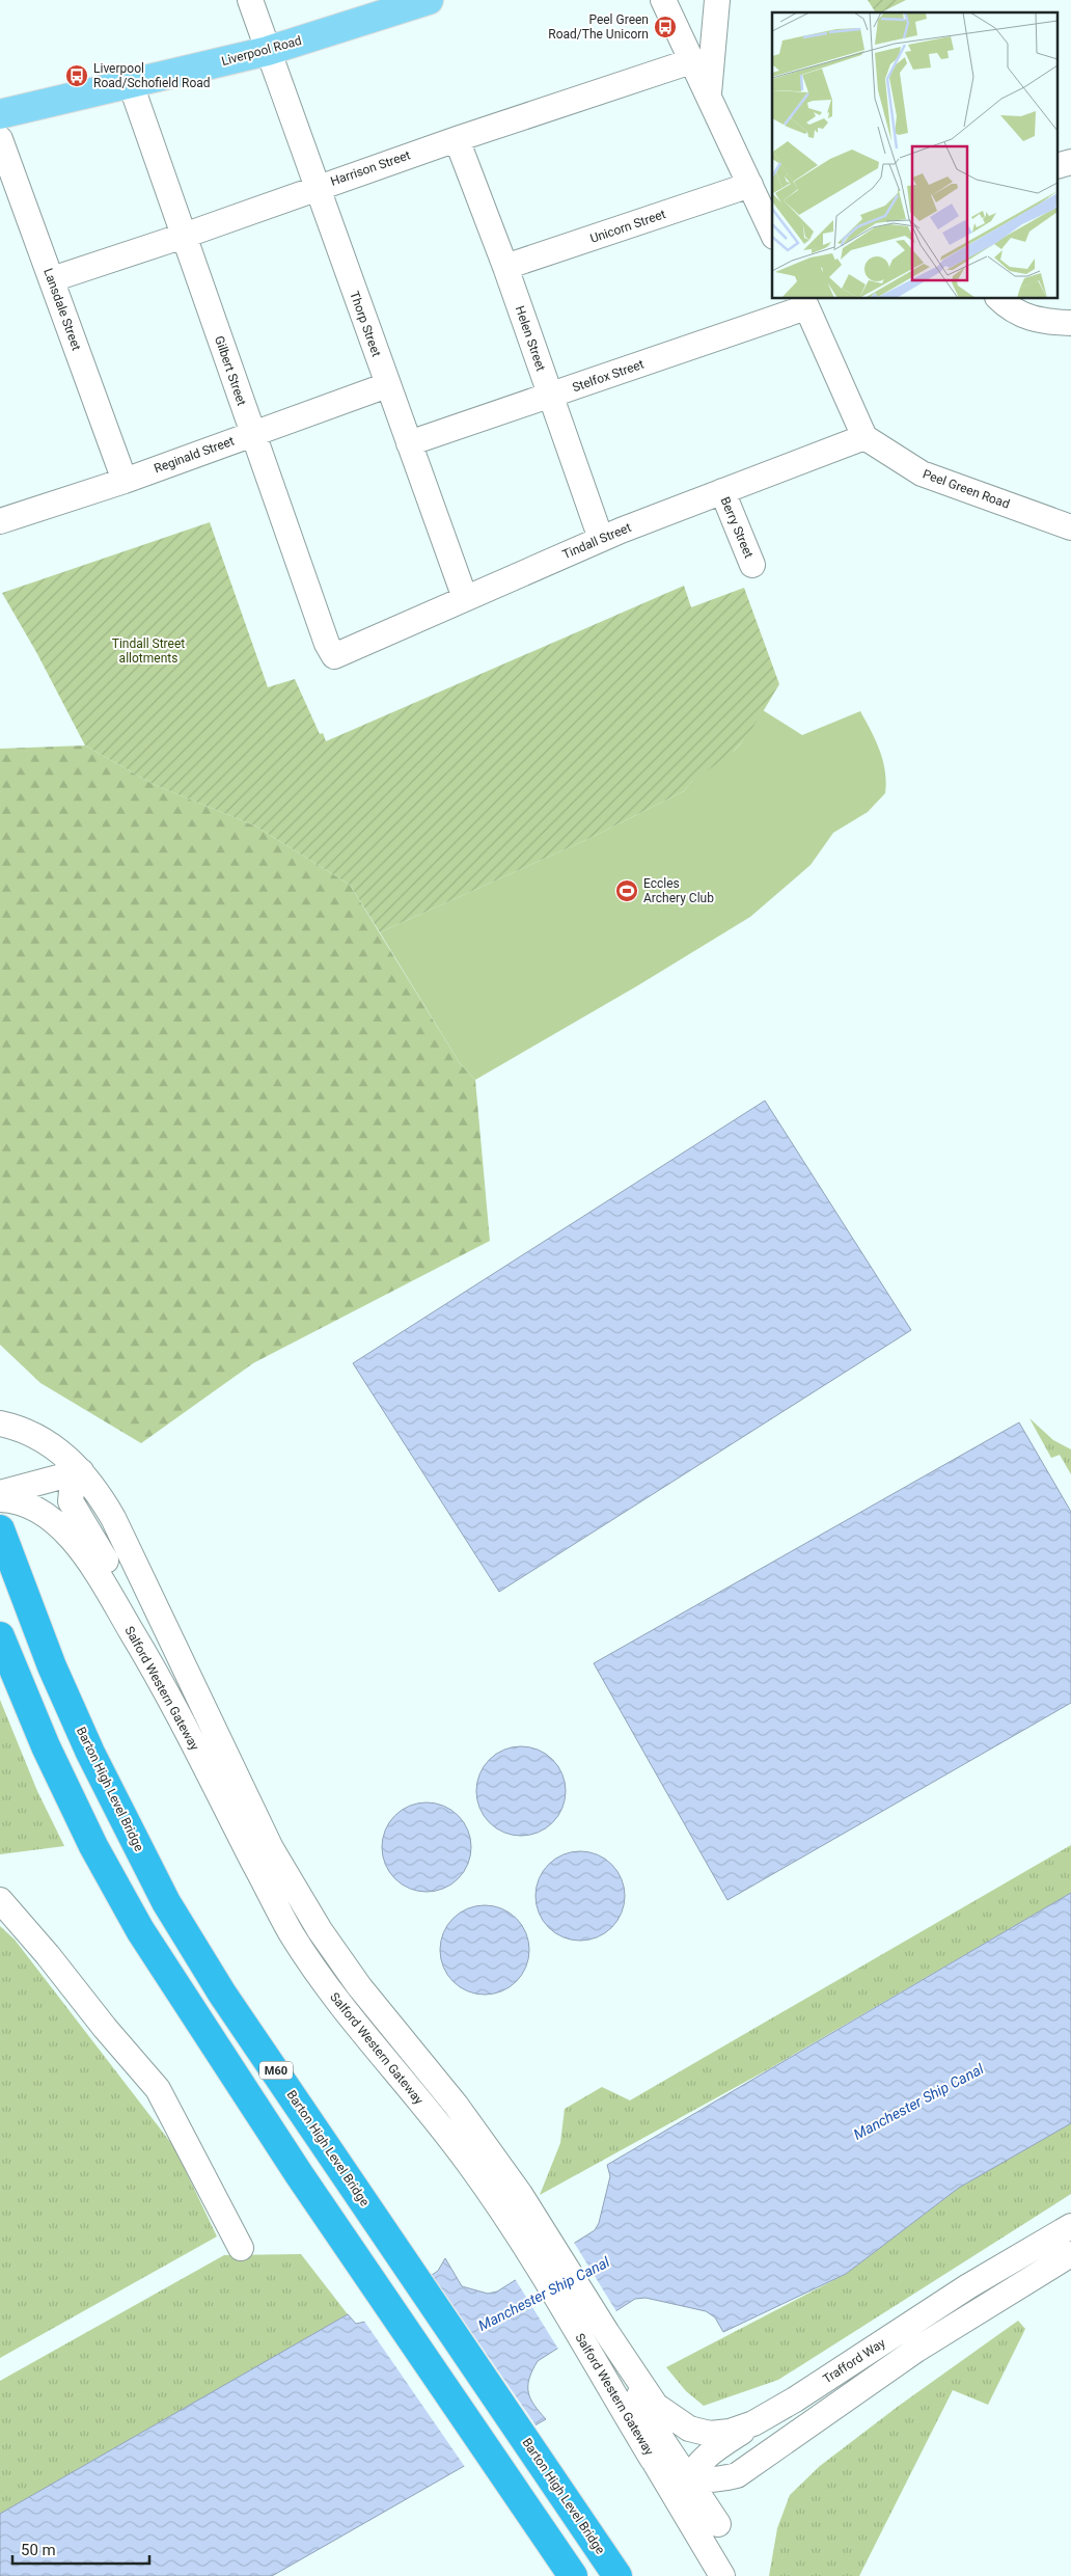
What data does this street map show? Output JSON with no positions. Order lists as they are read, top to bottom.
{
  "streets": {
    "highway": ["Barton High Level Bridge", "M60"],
    "main road": ["Liverpool Road"],
    "street": [
      "Harrison Street",
      "Unicorn Street",
      "Lansdale Street",
      "Thorp Street",
      "Helen Street",
      "Gilbert Street",
      "Stelfox Street",
      "Reginald Street",
      "Peel Green Road",
      "Berry Street",
      "Tindall Street",
      "Salford Western Gateway",
      "Trafford Way"
    ]
  },
  "crossings": [
    ["Liverpool Road", "Thorp Street"],
    ["Liverpool Road", "Gilbert Street"],
    ["Harrison Street", "Lansdale Street"],
    ["Harrison Street", "Thorp Street"],
    ["Harrison Street", "Helen Street"],
    ["Harrison Street", "Gilbert Street"],
    ["Unicorn Street", "Helen Street"],
    ["Lansdale Street", "Reginald Street"],
    ["Thorp Street", "Stelfox Street"],
    ["Thorp Street", "Reginald Street"],
    ["Thorp Street", "Tindall Street"],
    ["Helen Street", "Stelfox Street"],
    ["Helen Street", "Tindall Street"],
    ["Gilbert Street", "Reginald Street"],
    ["Gilbert Street", "Tindall Street"],
    ["Peel Green Road", "Tindall Street"],
    ["Berry Street", "Tindall Street"],
    ["Salford Western Gateway", "Trafford Way"]
  ],
  "water": ["Manchester Ship Canal"],
  "parks": ["Tindall Street allotments"],
  "places": {
    "bus stop": ["Peel Green Road/The Unicorn", "Liverpool Road/Schofield Road"],
    "sports": ["Eccles Archery Club"]
  },
  "scale_bar": "50 m"
}
